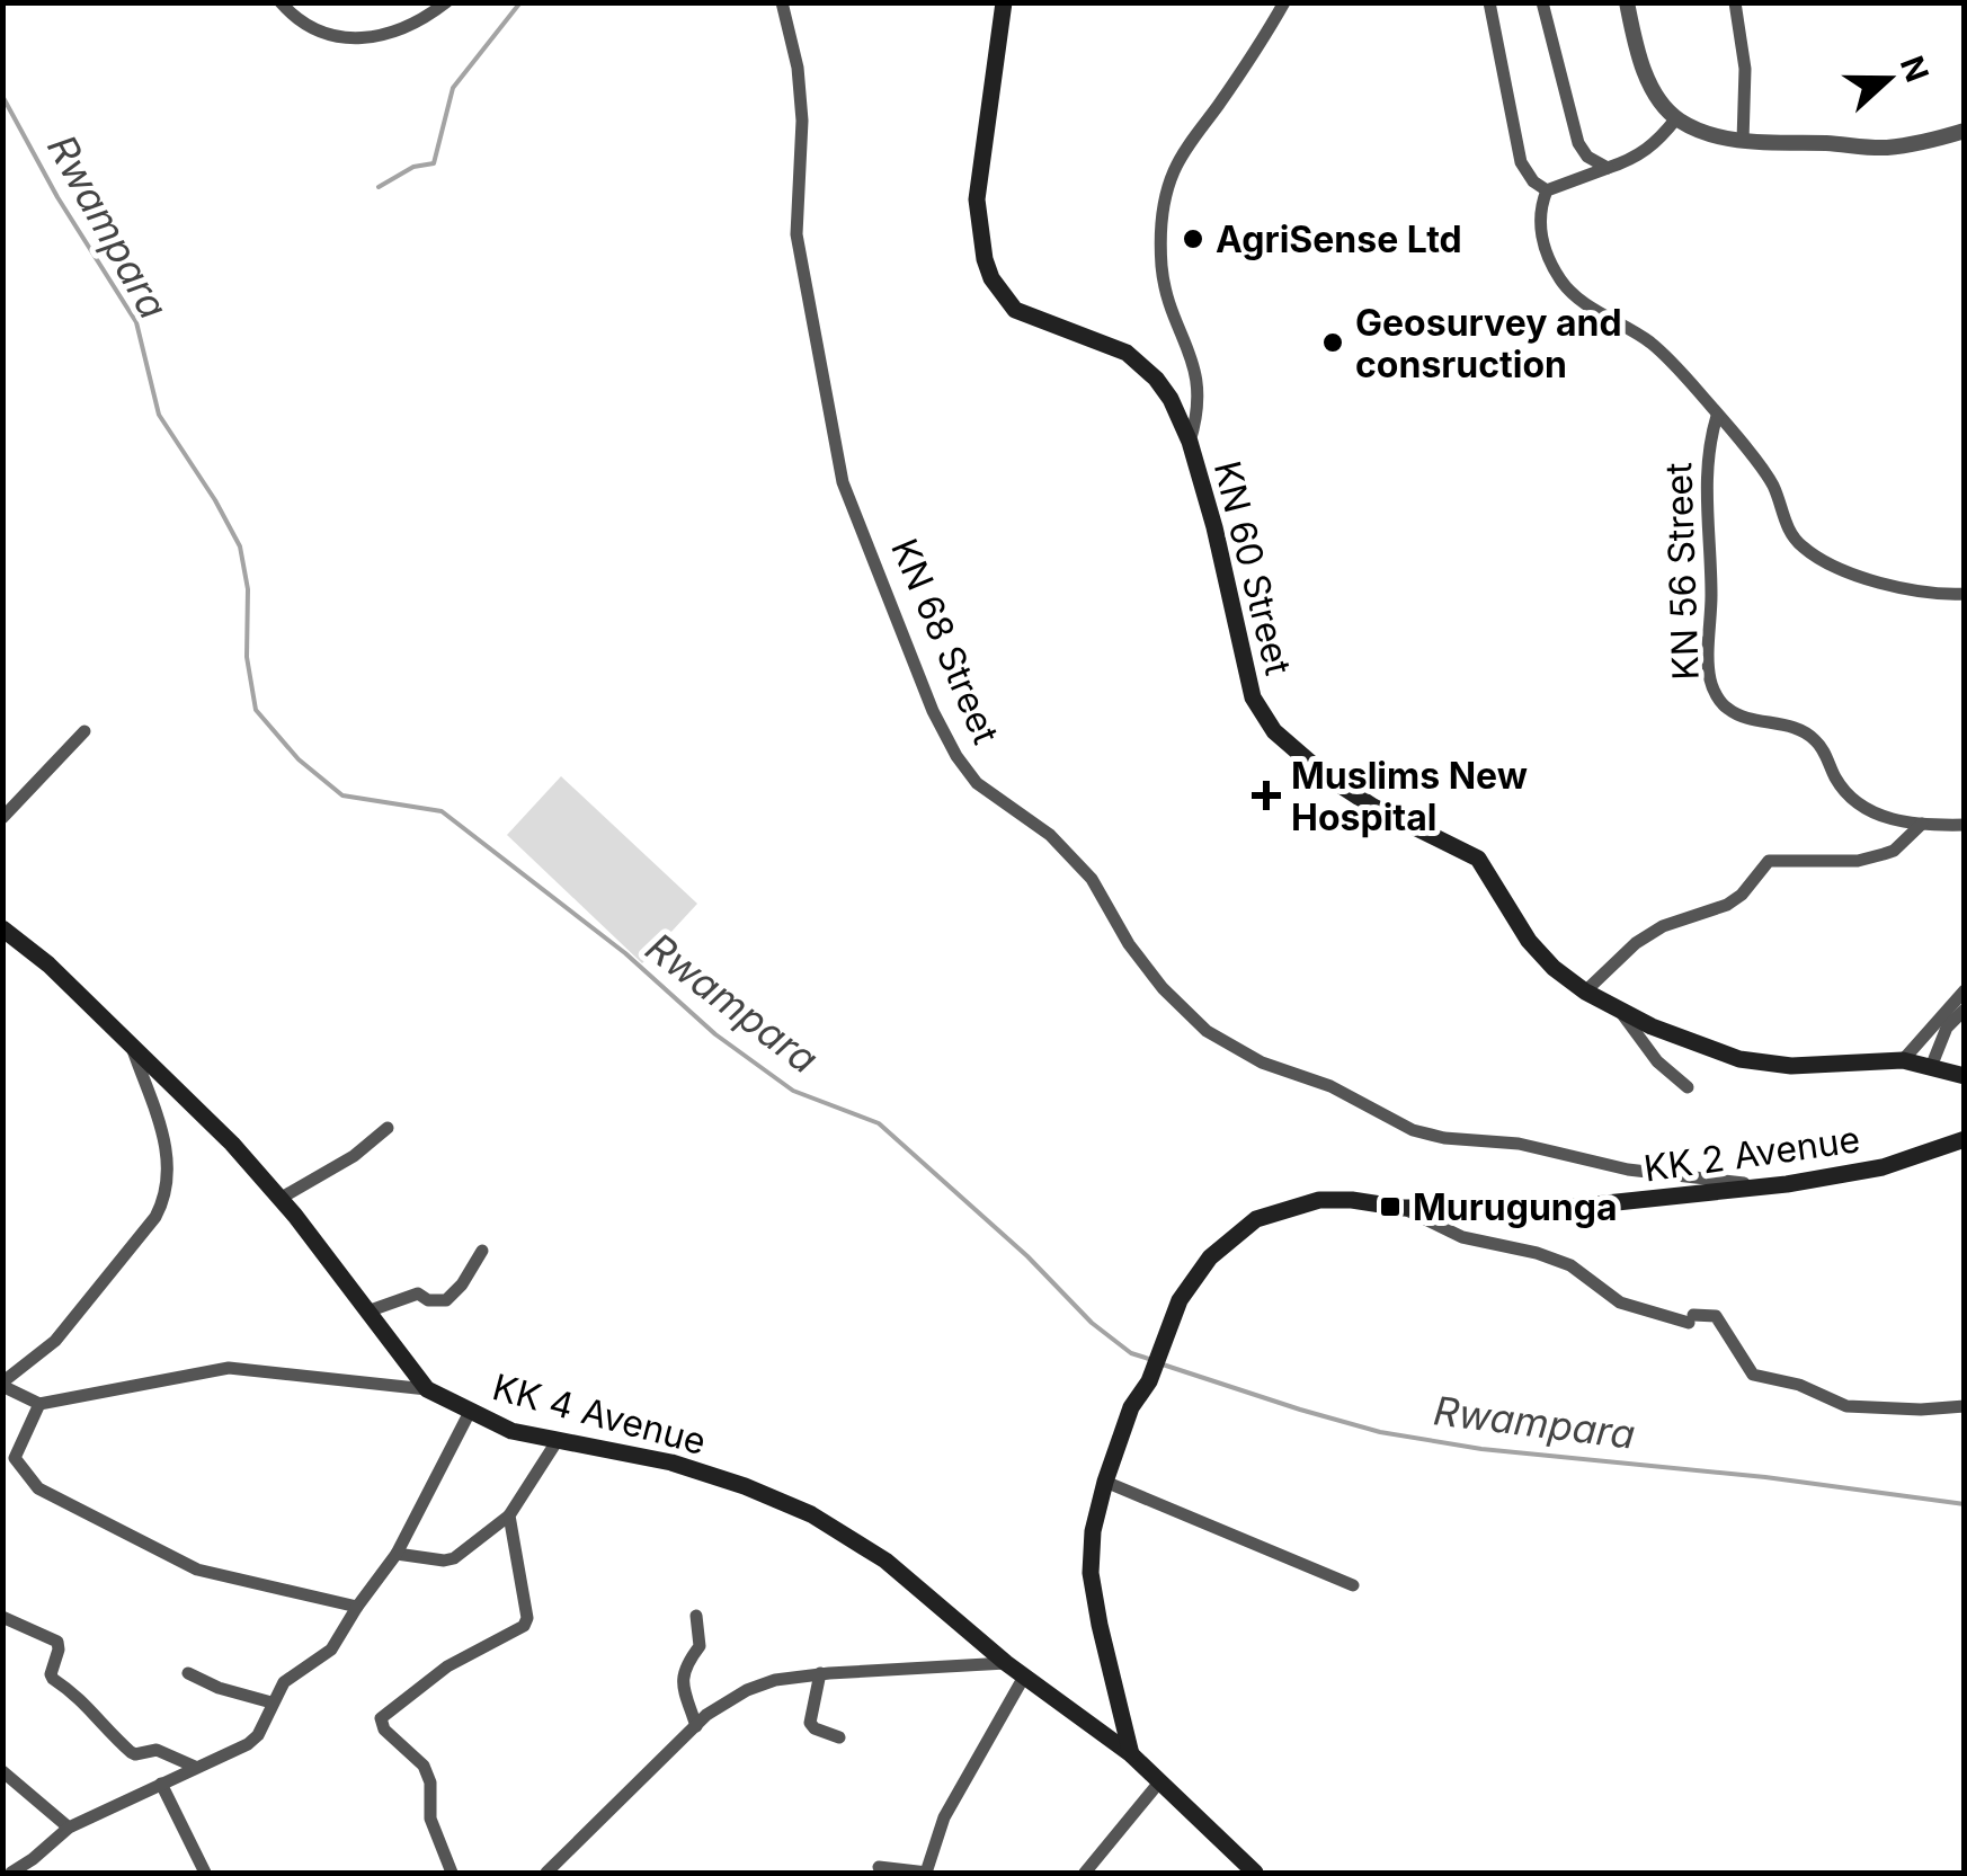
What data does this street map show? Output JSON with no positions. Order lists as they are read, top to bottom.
{
  "streets": {
    "main road": ["KN 60 Street", "KK 2 Avenue", "KK 4 Avenue"],
    "street": ["KN 56 Street", "KN 68 Street"]
  },
  "crossings": [
    ["KN 68 Street", "KK 2 Avenue"],
    ["KK 2 Avenue", "KK 4 Avenue"]
  ],
  "water": ["Rwampara"],
  "places": {
    "other": ["AgriSense Ltd", "Geosurvey and consruction"],
    "health": ["Muslims New Hospital"],
    "transit": ["Murugunga"]
  },
  "north": "right"
}
